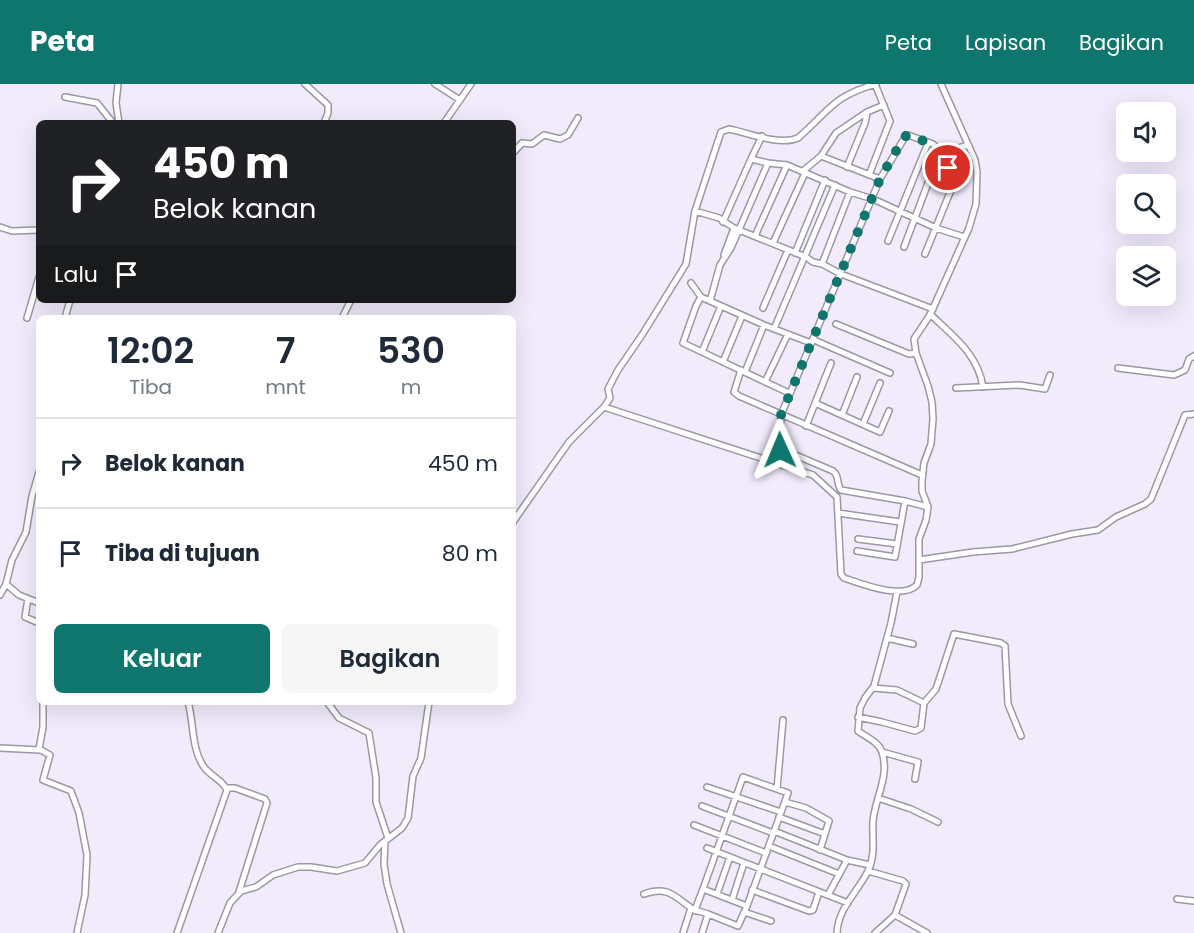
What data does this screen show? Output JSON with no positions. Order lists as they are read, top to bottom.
{
  "page": {
    "header": "Peta",
    "nav": ["Peta", "Lapisan", "Bagikan"],
    "turn": ["450 m", "Belok kanan"],
    "then": "Lalu",
    "eta": [
      "12:02",
      "Tiba",
      "7",
      "mnt",
      "530",
      "m"
    ],
    "list": [
      {
        "name": "Belok kanan",
        "value": "450 m"
      },
      {
        "name": "Tiba di tujuan",
        "value": "80 m"
      }
    ],
    "buttons": ["Keluar", "Bagikan"]
  }
}
